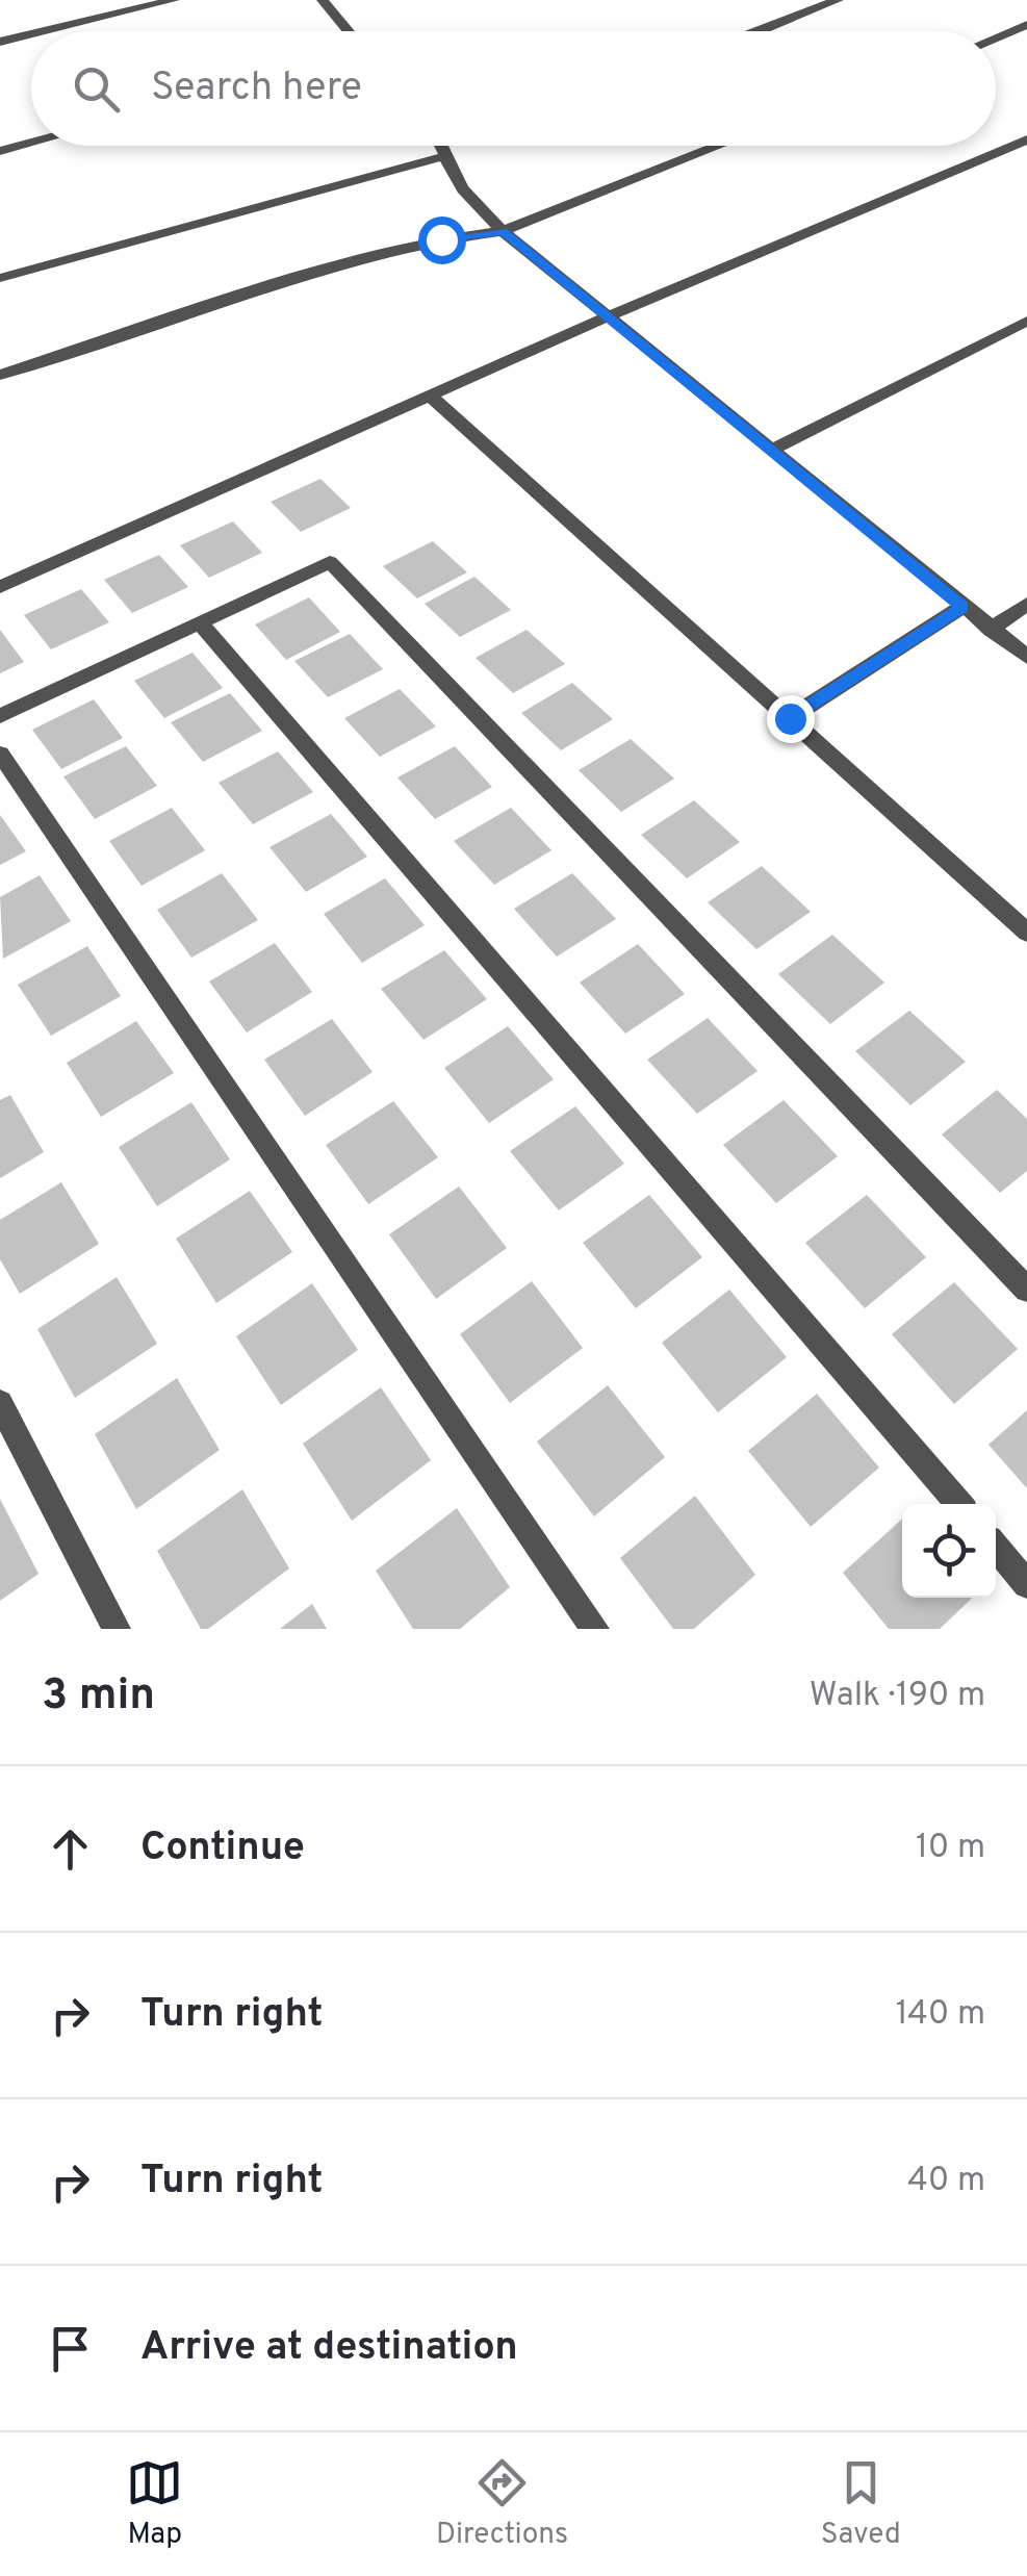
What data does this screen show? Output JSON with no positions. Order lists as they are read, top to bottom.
{
  "page": {
    "search": "Search here",
    "heading": ["3 min", "Walk · 190 m"],
    "list": [
      ["Continue", "10 m"],
      ["Turn right", "140 m"],
      ["Turn right", "40 m"],
      "Arrive at destination"
    ],
    "nav": ["Map", "Directions", "Saved"]
  }
}
